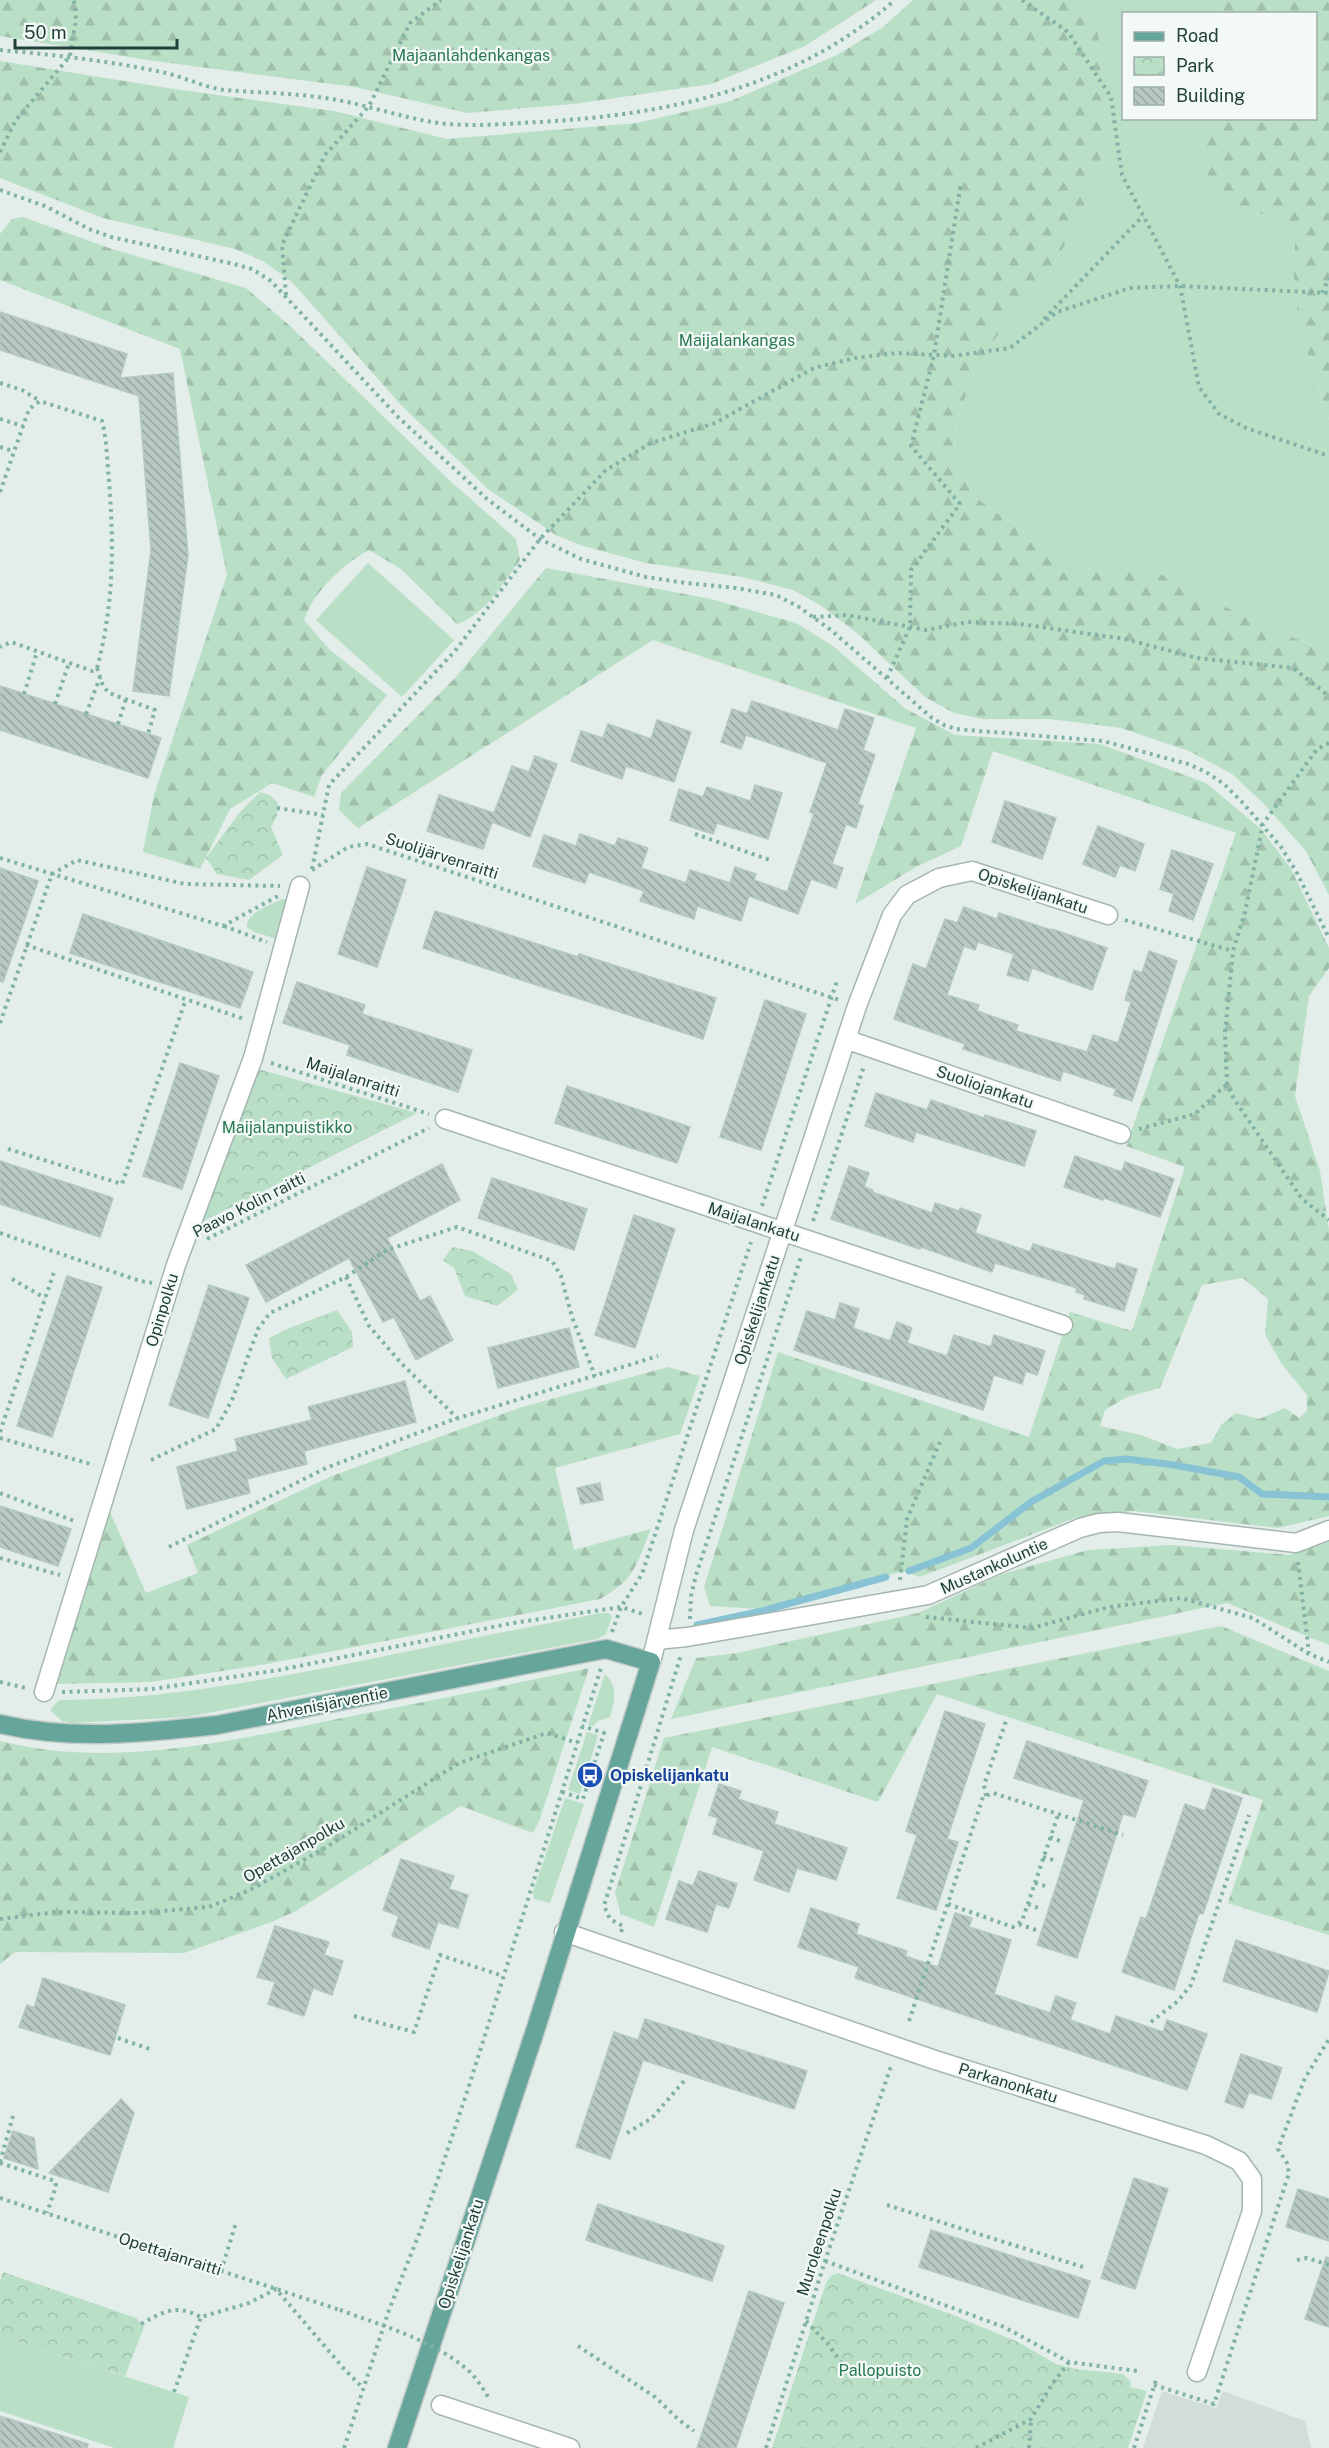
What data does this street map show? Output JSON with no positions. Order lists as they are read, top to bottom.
{
  "streets": {
    "main road": ["Opiskelijankatu", "Ahvenisjärventie"],
    "street": [
      "Suoliojankatu",
      "Maijalankatu",
      "Opinpolku",
      "Mustankoluntie",
      "Parkanonkatu"
    ],
    "path": [
      "Suolijärvenraitti",
      "Maijalanraitti",
      "Paavo Kolin raitti",
      "Opettajanpolku",
      "Muroleenpolku",
      "Opettajanraitti"
    ]
  },
  "crossings": [
    ["Suolijärvenraitti", "Opiskelijankatu"],
    ["Suolijärvenraitti", "Opinpolku"],
    ["Opiskelijankatu", "Suoliojankatu"],
    ["Opiskelijankatu", "Maijalankatu"],
    ["Opiskelijankatu", "Mustankoluntie"],
    ["Opiskelijankatu", "Ahvenisjärventie"],
    ["Opiskelijankatu", "Parkanonkatu"],
    ["Maijalanraitti", "Paavo Kolin raitti"],
    ["Maijalanraitti", "Maijalankatu"],
    ["Maijalanraitti", "Opinpolku"],
    ["Paavo Kolin raitti", "Maijalankatu"],
    ["Parkanonkatu", "Muroleenpolku"]
  ],
  "parks": [
    "Majaanlahdenkangas",
    "Maijalankangas",
    "Maijalanpuistikko",
    "Pallopuisto"
  ],
  "places": {
    "bus stop": ["Opiskelijankatu"]
  },
  "legend": ["Road", "Park", "Building"],
  "scale_bar": "50 m"
}
